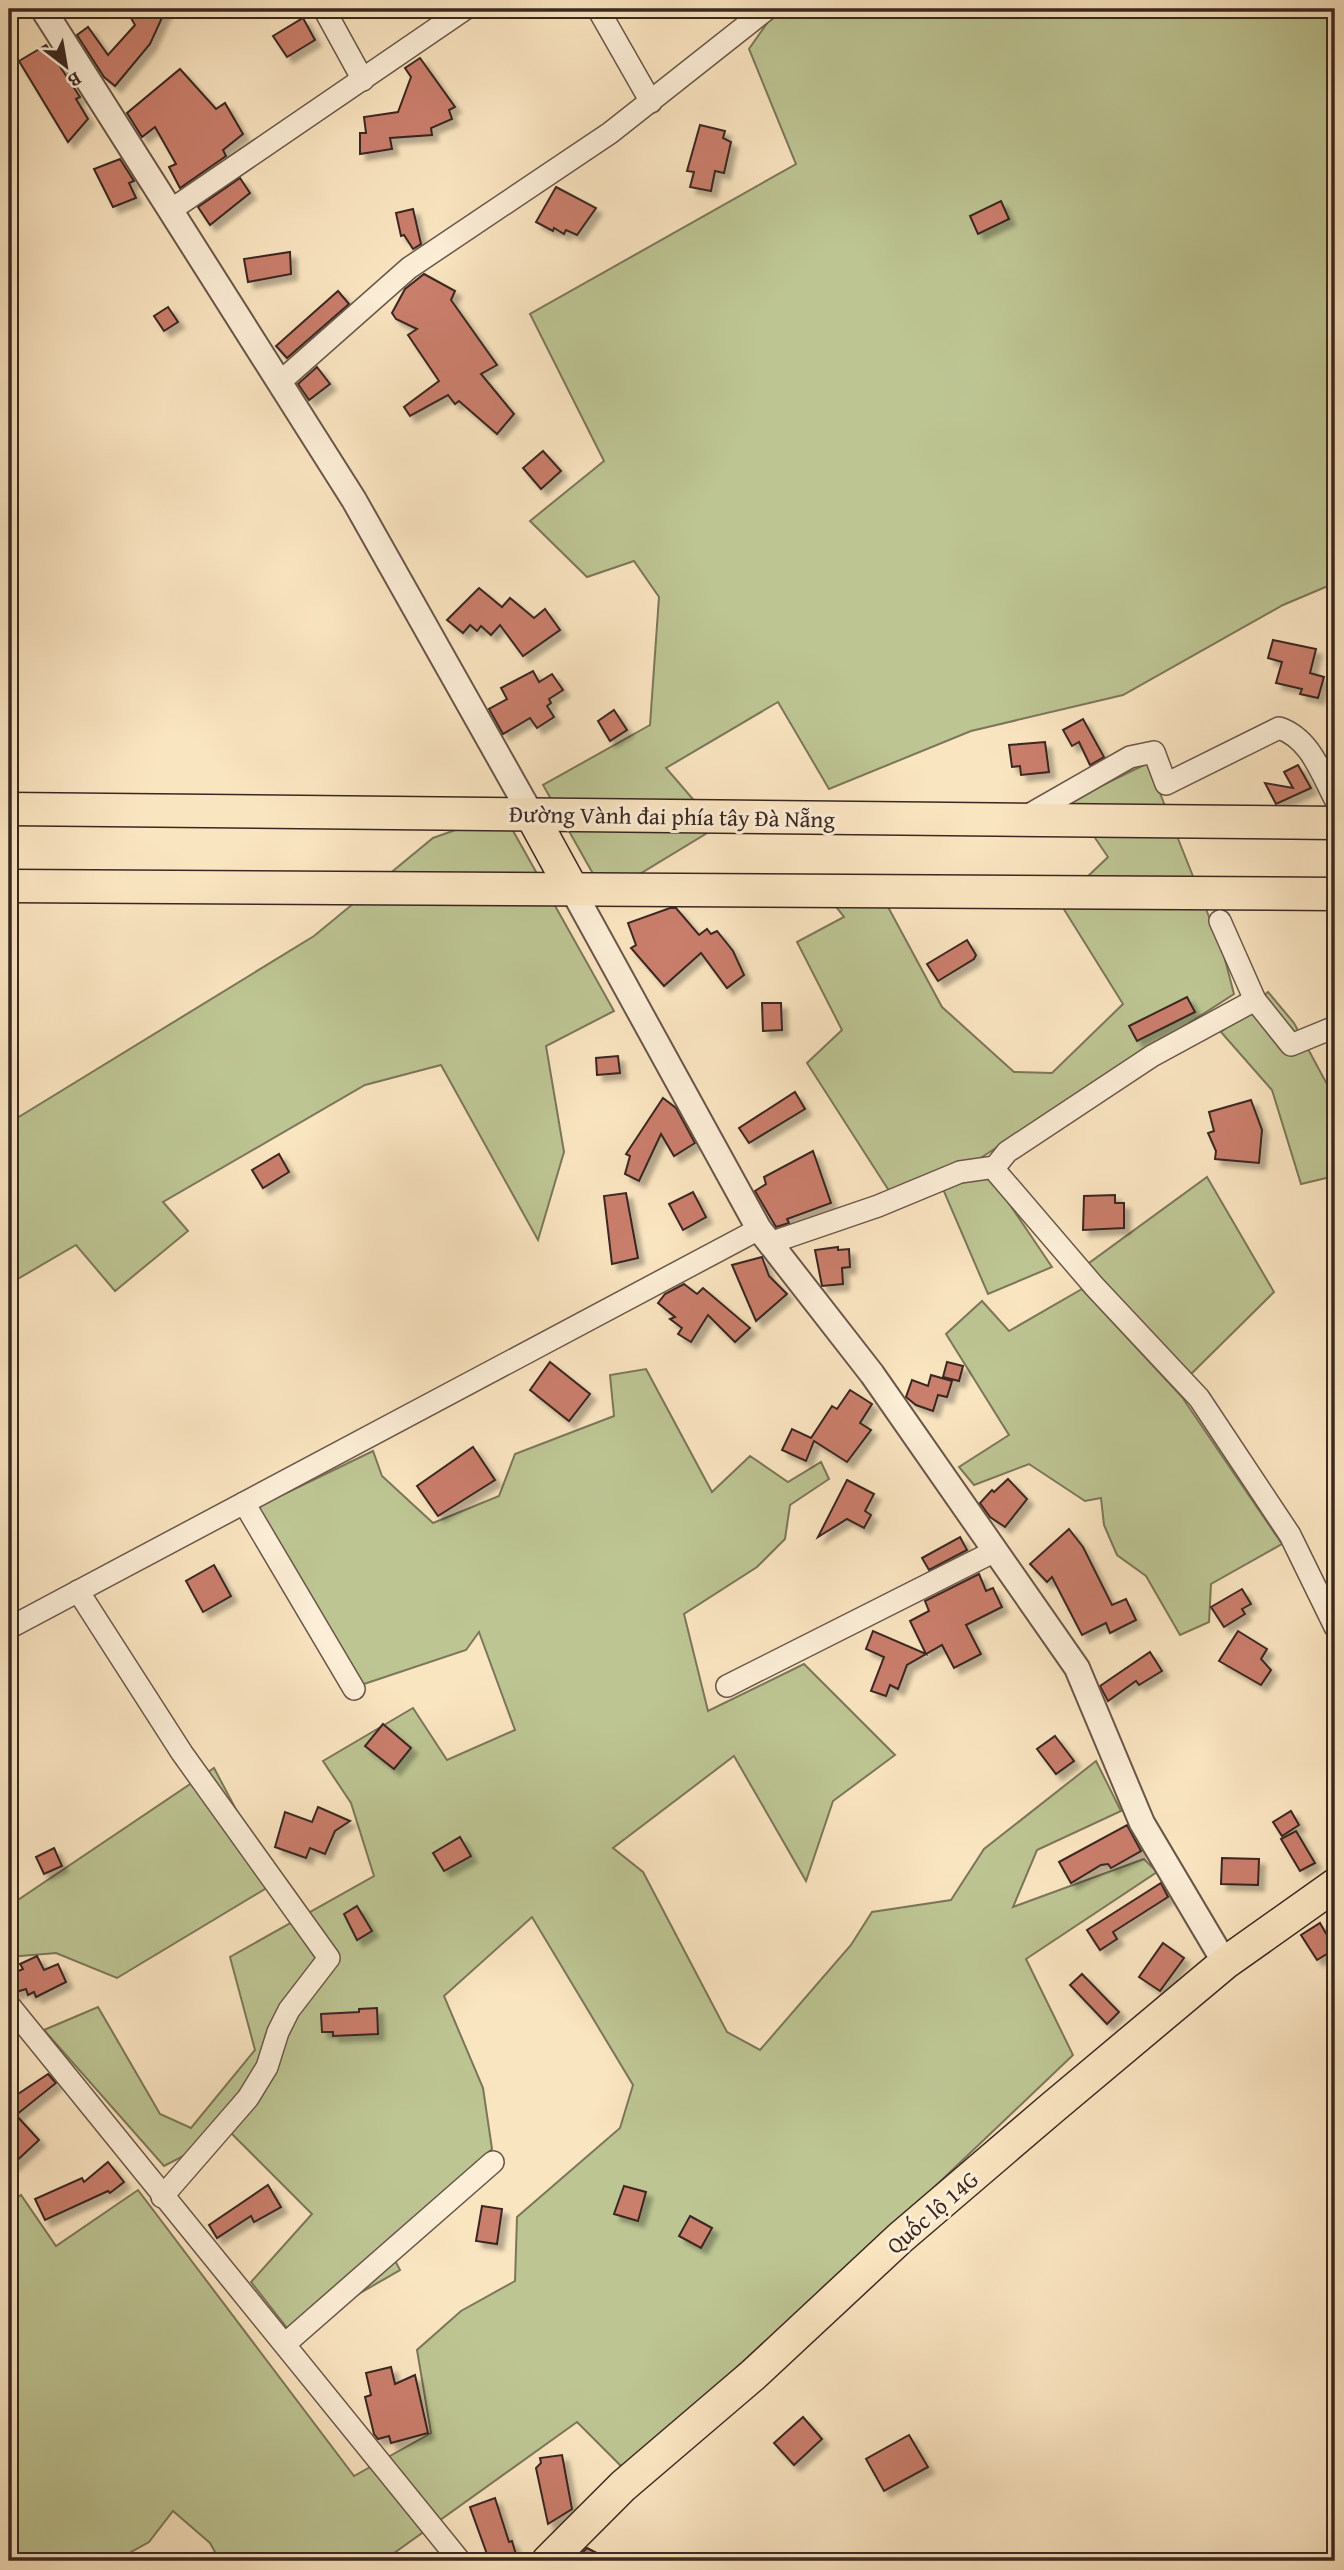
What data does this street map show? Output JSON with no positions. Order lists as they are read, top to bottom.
{
  "streets": {
    "main road": ["Đường Vành đai phía tây Đà Nẵng", "Quốc lộ 14G"]
  },
  "north": "bottom right"
}
